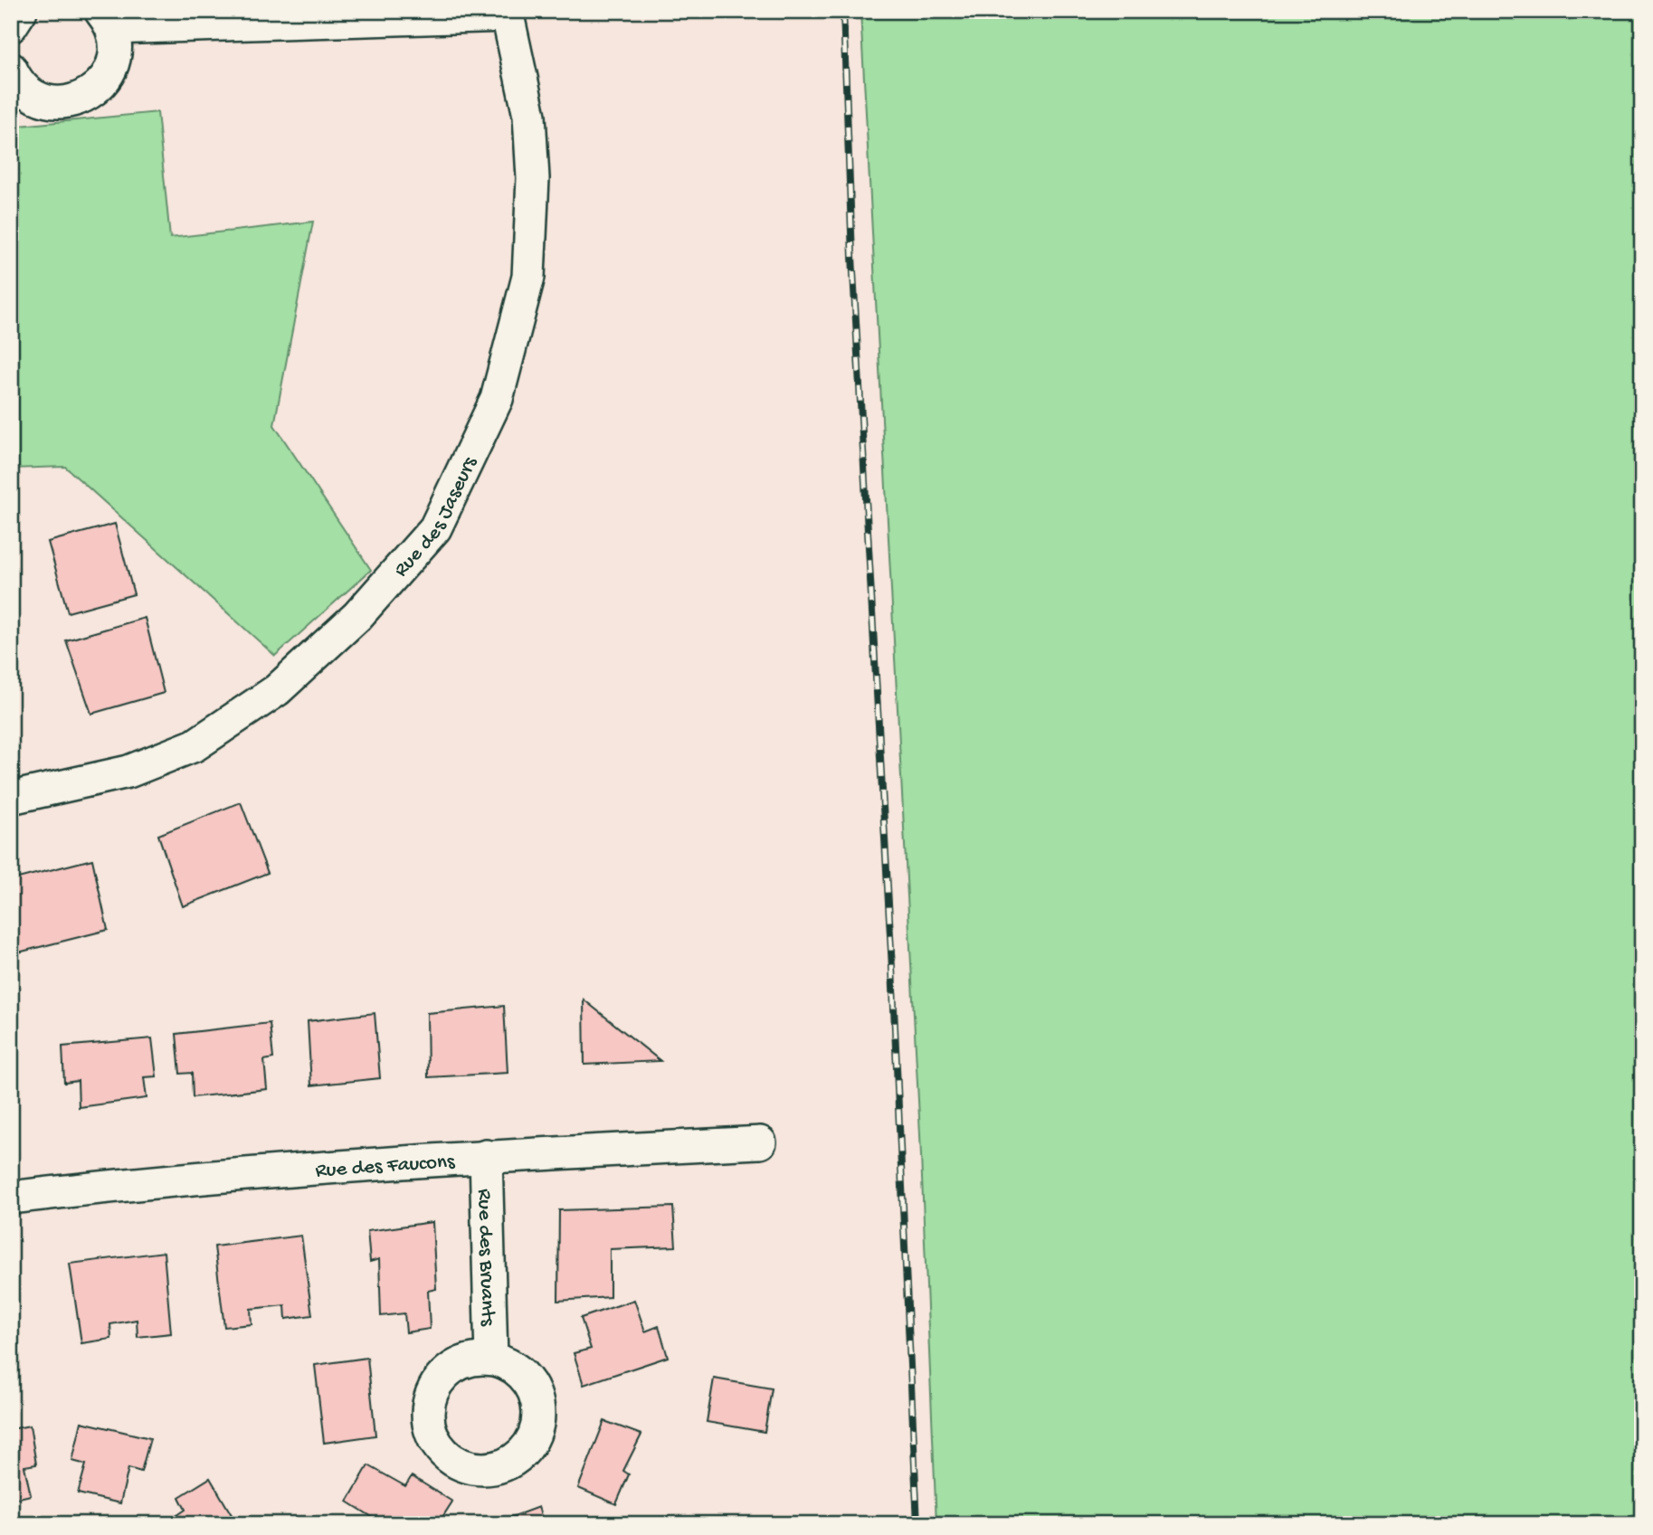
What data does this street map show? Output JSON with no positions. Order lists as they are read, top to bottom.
{
  "streets": {
    "street": ["Rue des Jaseurs", "Rue des Faucons", "Rue des Bruants"]
  },
  "crossings": [
    ["Rue des Faucons", "Rue des Bruants"]
  ]
}
